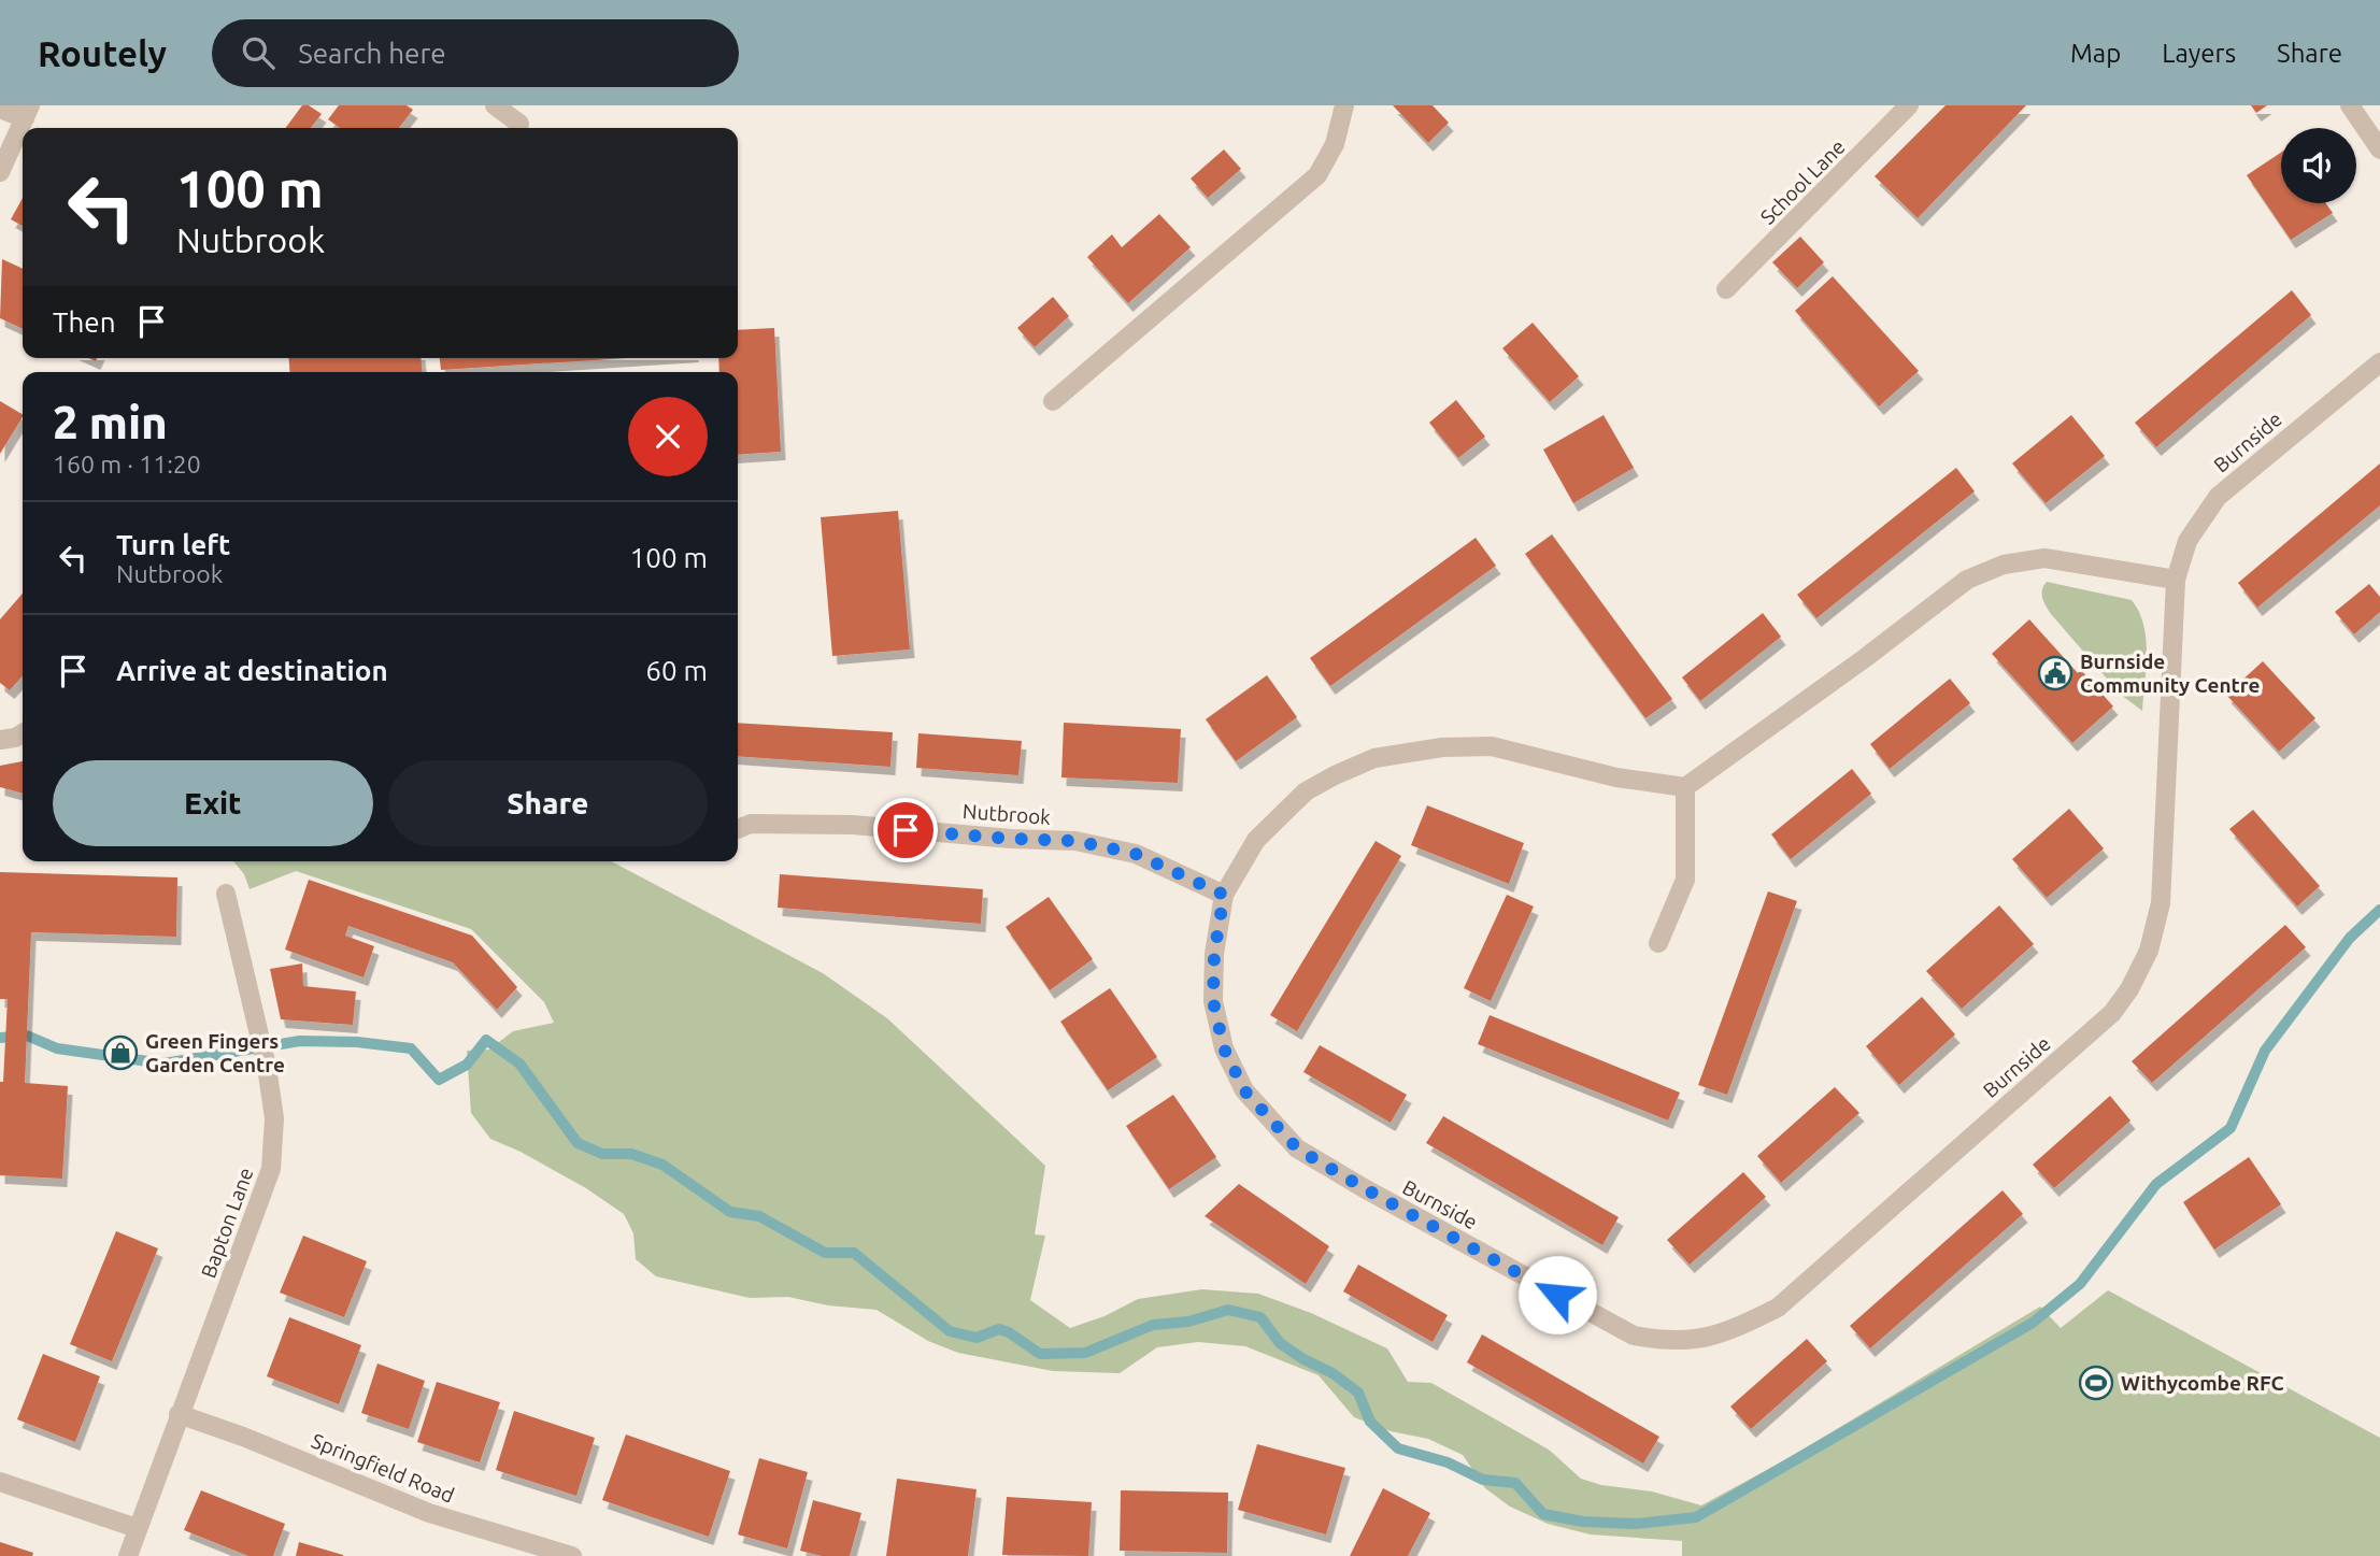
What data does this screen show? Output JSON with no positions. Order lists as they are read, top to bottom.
{
  "streets": {
    "street": [
      "School Lane",
      "Burnside",
      "Nutbrook",
      "Bapton Lane",
      "Springfield Road"
    ]
  },
  "crossings": [
    ["Burnside", "Nutbrook"],
    ["Bapton Lane", "Springfield Road"]
  ],
  "places": {
    "public building": ["Burnside Community Centre"],
    "shop": ["Green Fingers Garden Centre"],
    "sports": ["Withycombe RFC"]
  },
  "page": {
    "header": "Routely",
    "search": "Search here",
    "nav": ["Map", "Layers", "Share"],
    "turn": ["100 m", "Nutbrook"],
    "then": "Then",
    "heading": ["2 min", "160 m · 11:20"],
    "list": [
      {
        "name": "Turn left",
        "note": "Nutbrook",
        "value": "100 m"
      },
      {
        "name": "Arrive at destination",
        "value": "60 m"
      }
    ],
    "buttons": ["Exit", "Share"]
  }
}
